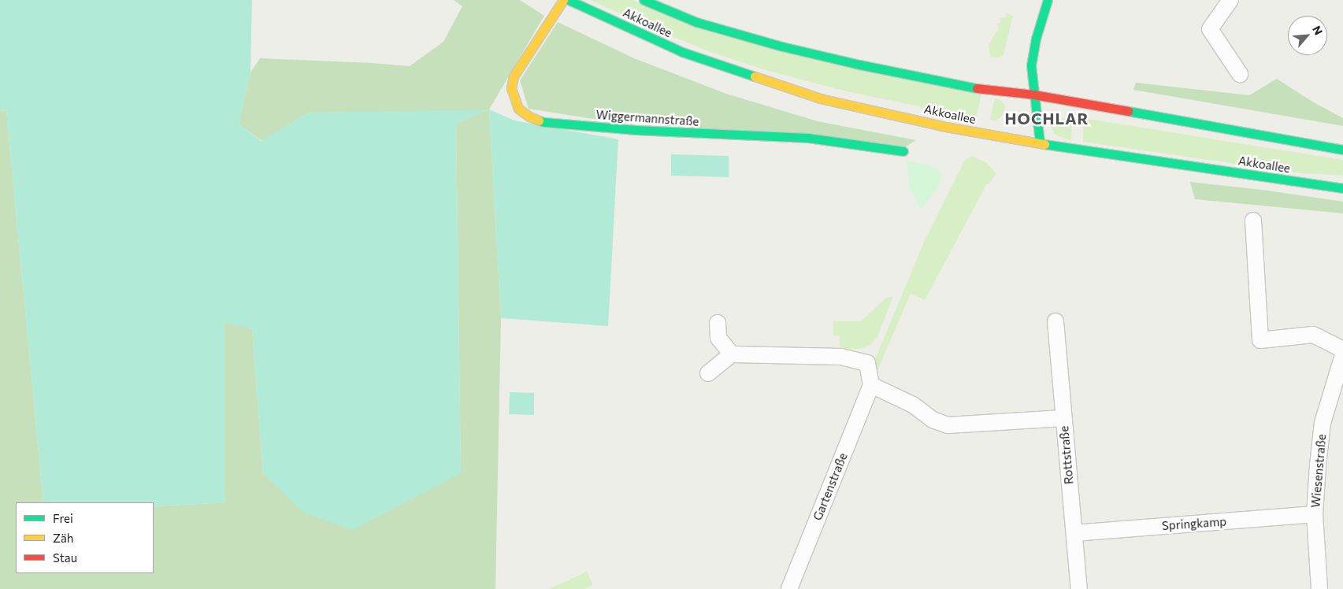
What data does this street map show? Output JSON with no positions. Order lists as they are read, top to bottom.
{
  "streets": {
    "main road": ["Akkoallee", "Wiggermannstraße"],
    "street": [
      "Rottstraße",
      "Wiesenstraße",
      "Gartenstraße",
      "Springkamp"
    ]
  },
  "crossings": [
    ["Rottstraße", "Springkamp"],
    ["Wiesenstraße", "Springkamp"]
  ],
  "districts": ["HOCHLAR"],
  "legend": ["Frei", "Zäh", "Stau"],
  "north": "top right"
}
